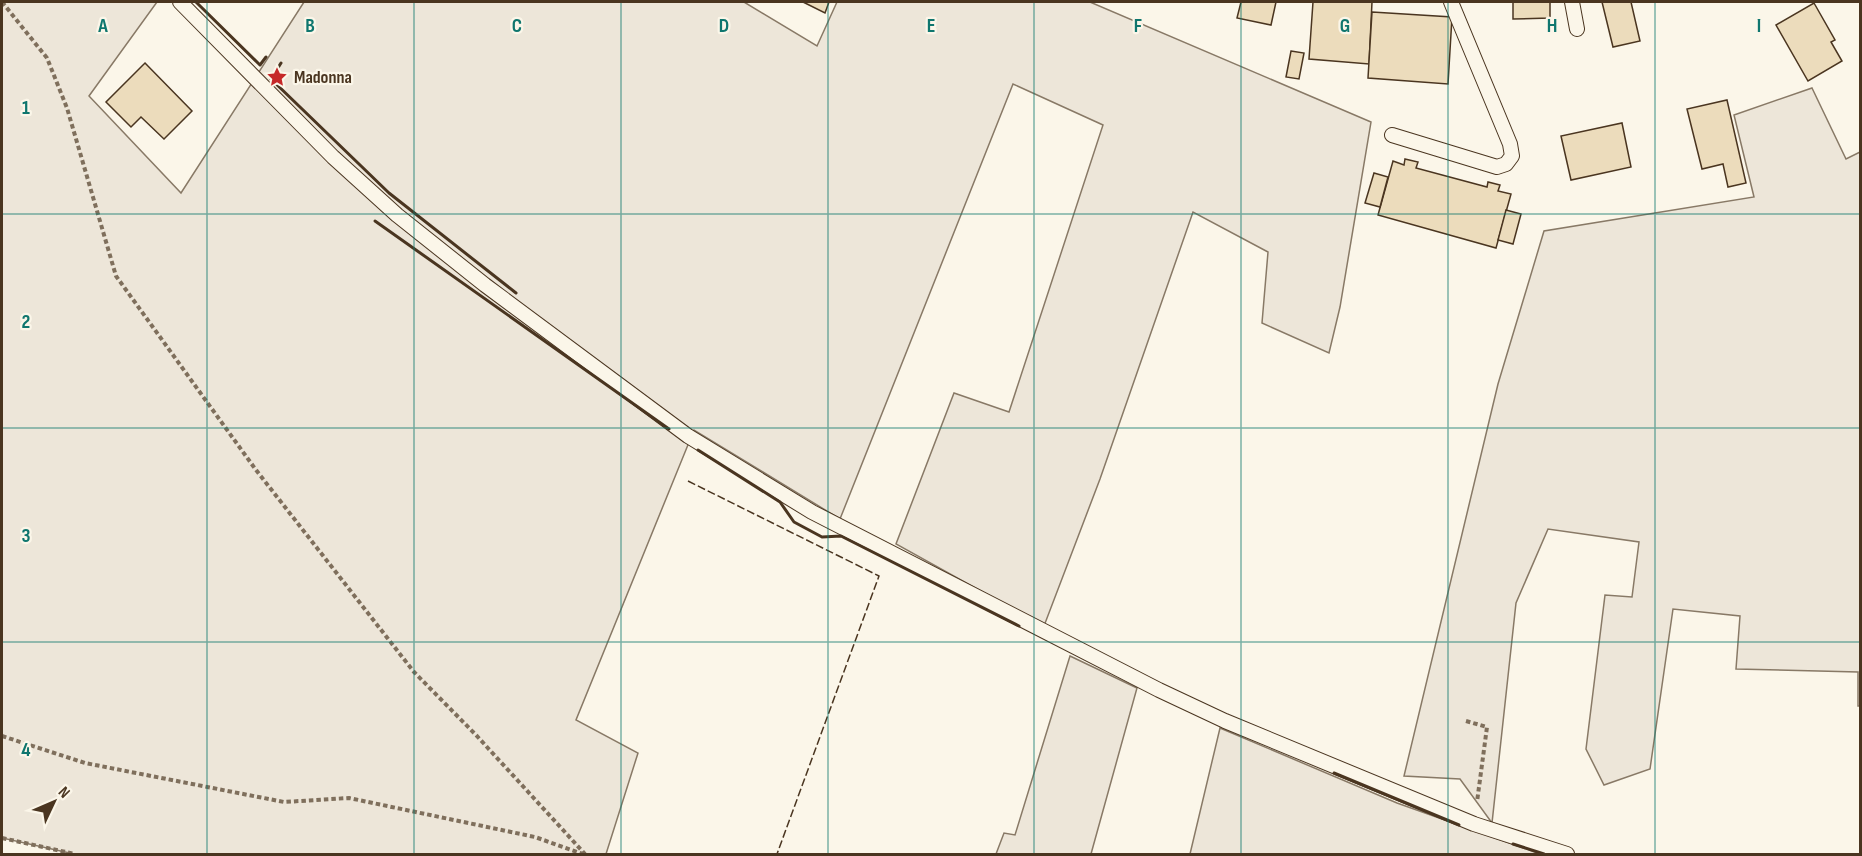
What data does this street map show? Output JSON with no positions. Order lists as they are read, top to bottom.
{
  "places": {
    "place": ["Madonna"]
  },
  "north": "top right",
  "grid": {
    "columns": [
      "A",
      "B",
      "C",
      "D",
      "E",
      "F",
      "G",
      "H",
      "I"
    ],
    "rows": [
      "1",
      "2",
      "3",
      "4"
    ]
  }
}
